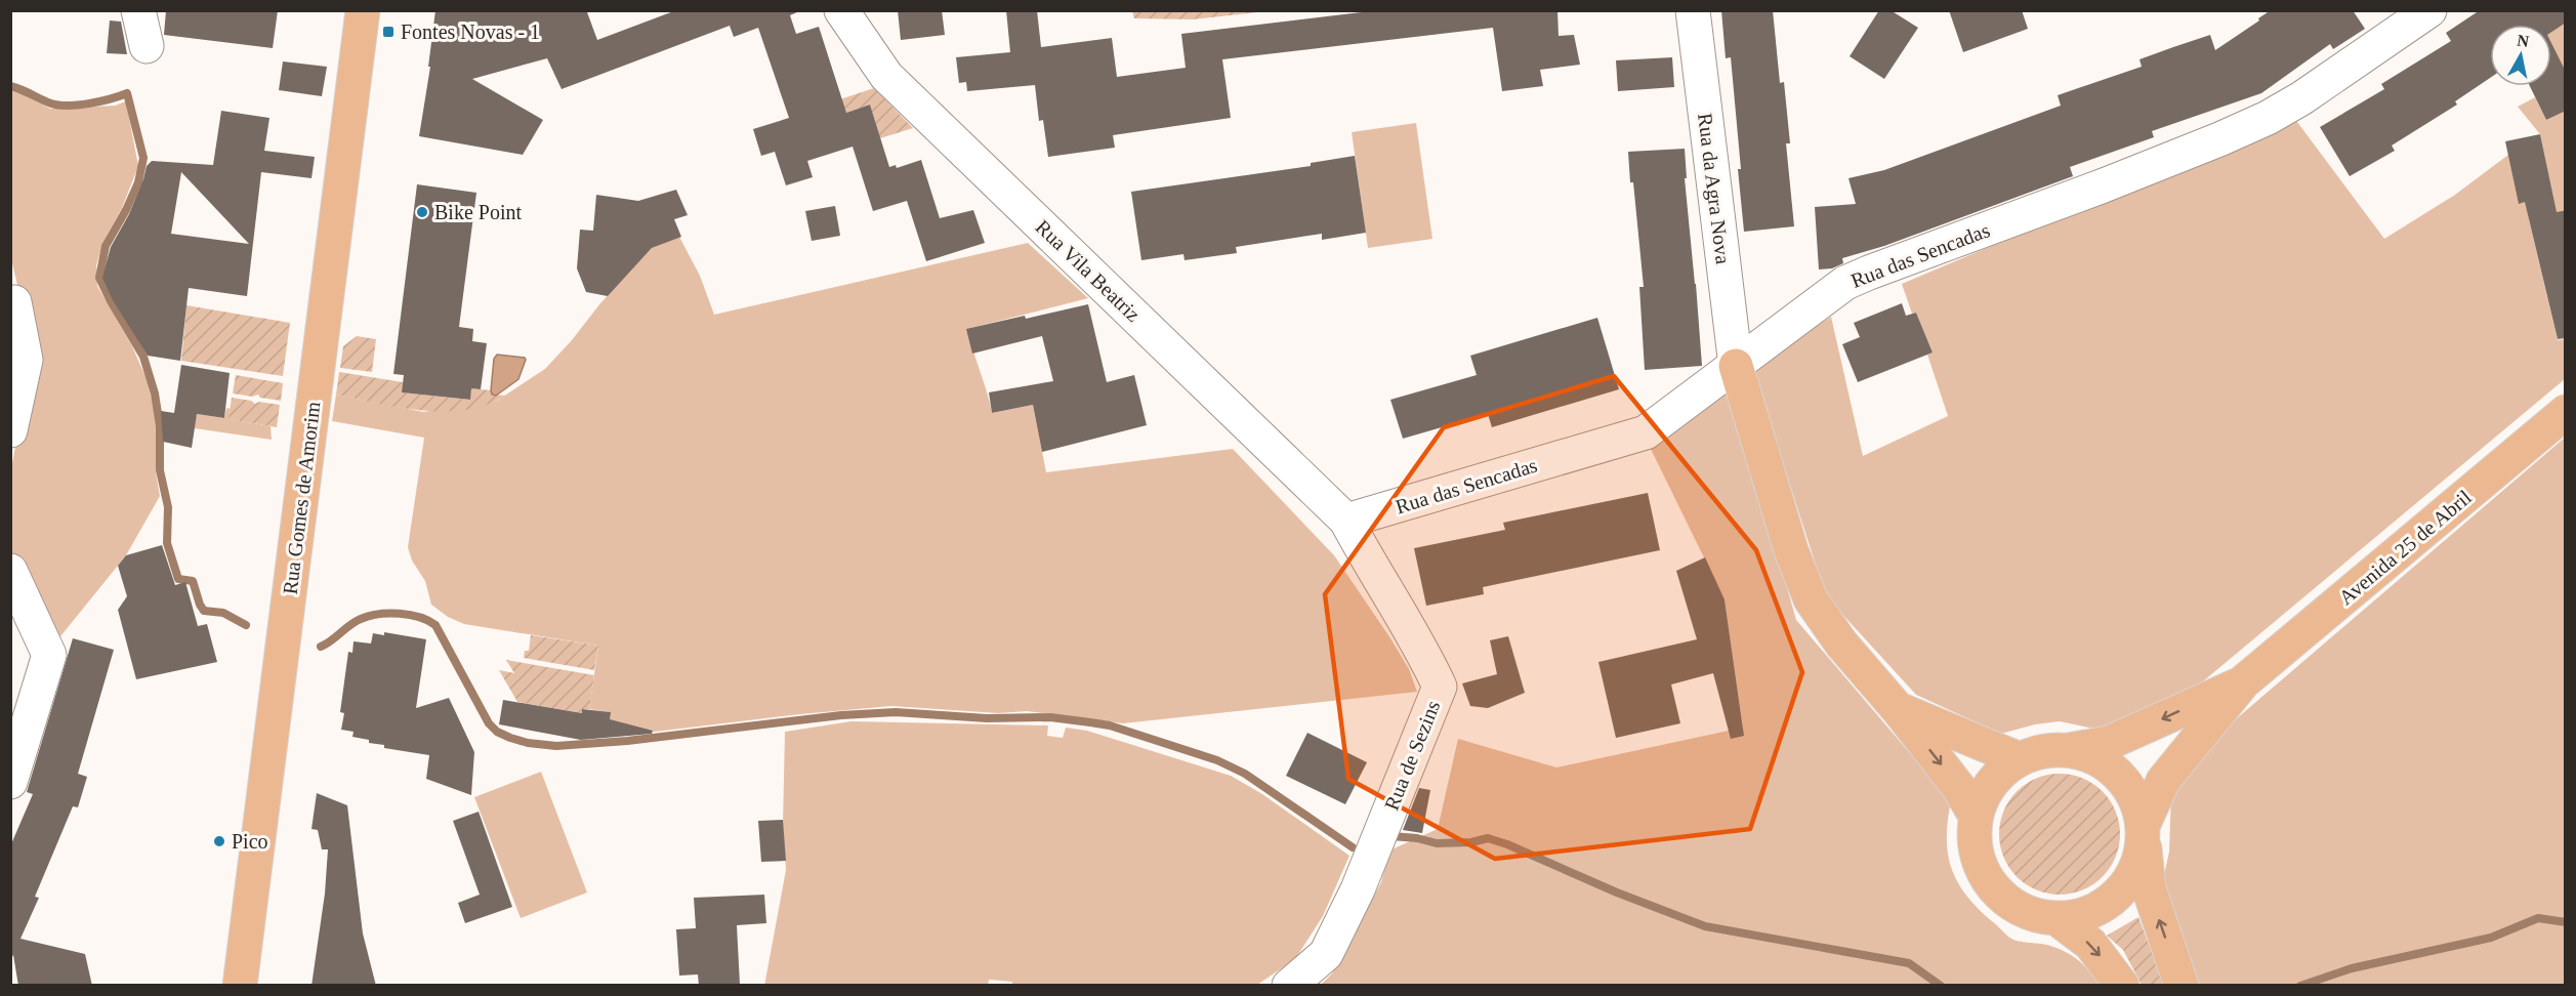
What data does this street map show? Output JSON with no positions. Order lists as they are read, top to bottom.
{
  "streets": {
    "main road": ["Rua Gomes de Amorim", "Avenida 25 de Abril"],
    "street": [
      "Rua da Agra Nova",
      "Rua das Sencadas",
      "Rua Vila Beatriz",
      "Rua de Sezins"
    ]
  },
  "crossings": [
    ["Rua da Agra Nova", "Rua das Sencadas"],
    ["Rua das Sencadas", "Rua Vila Beatriz"],
    ["Rua das Sencadas", "Rua de Sezins"],
    ["Rua Vila Beatriz", "Rua de Sezins"]
  ],
  "places": {
    "transit": ["Fontes Novas - 1"],
    "other": ["Bike Point", "Pico"]
  },
  "north": "top"
}
